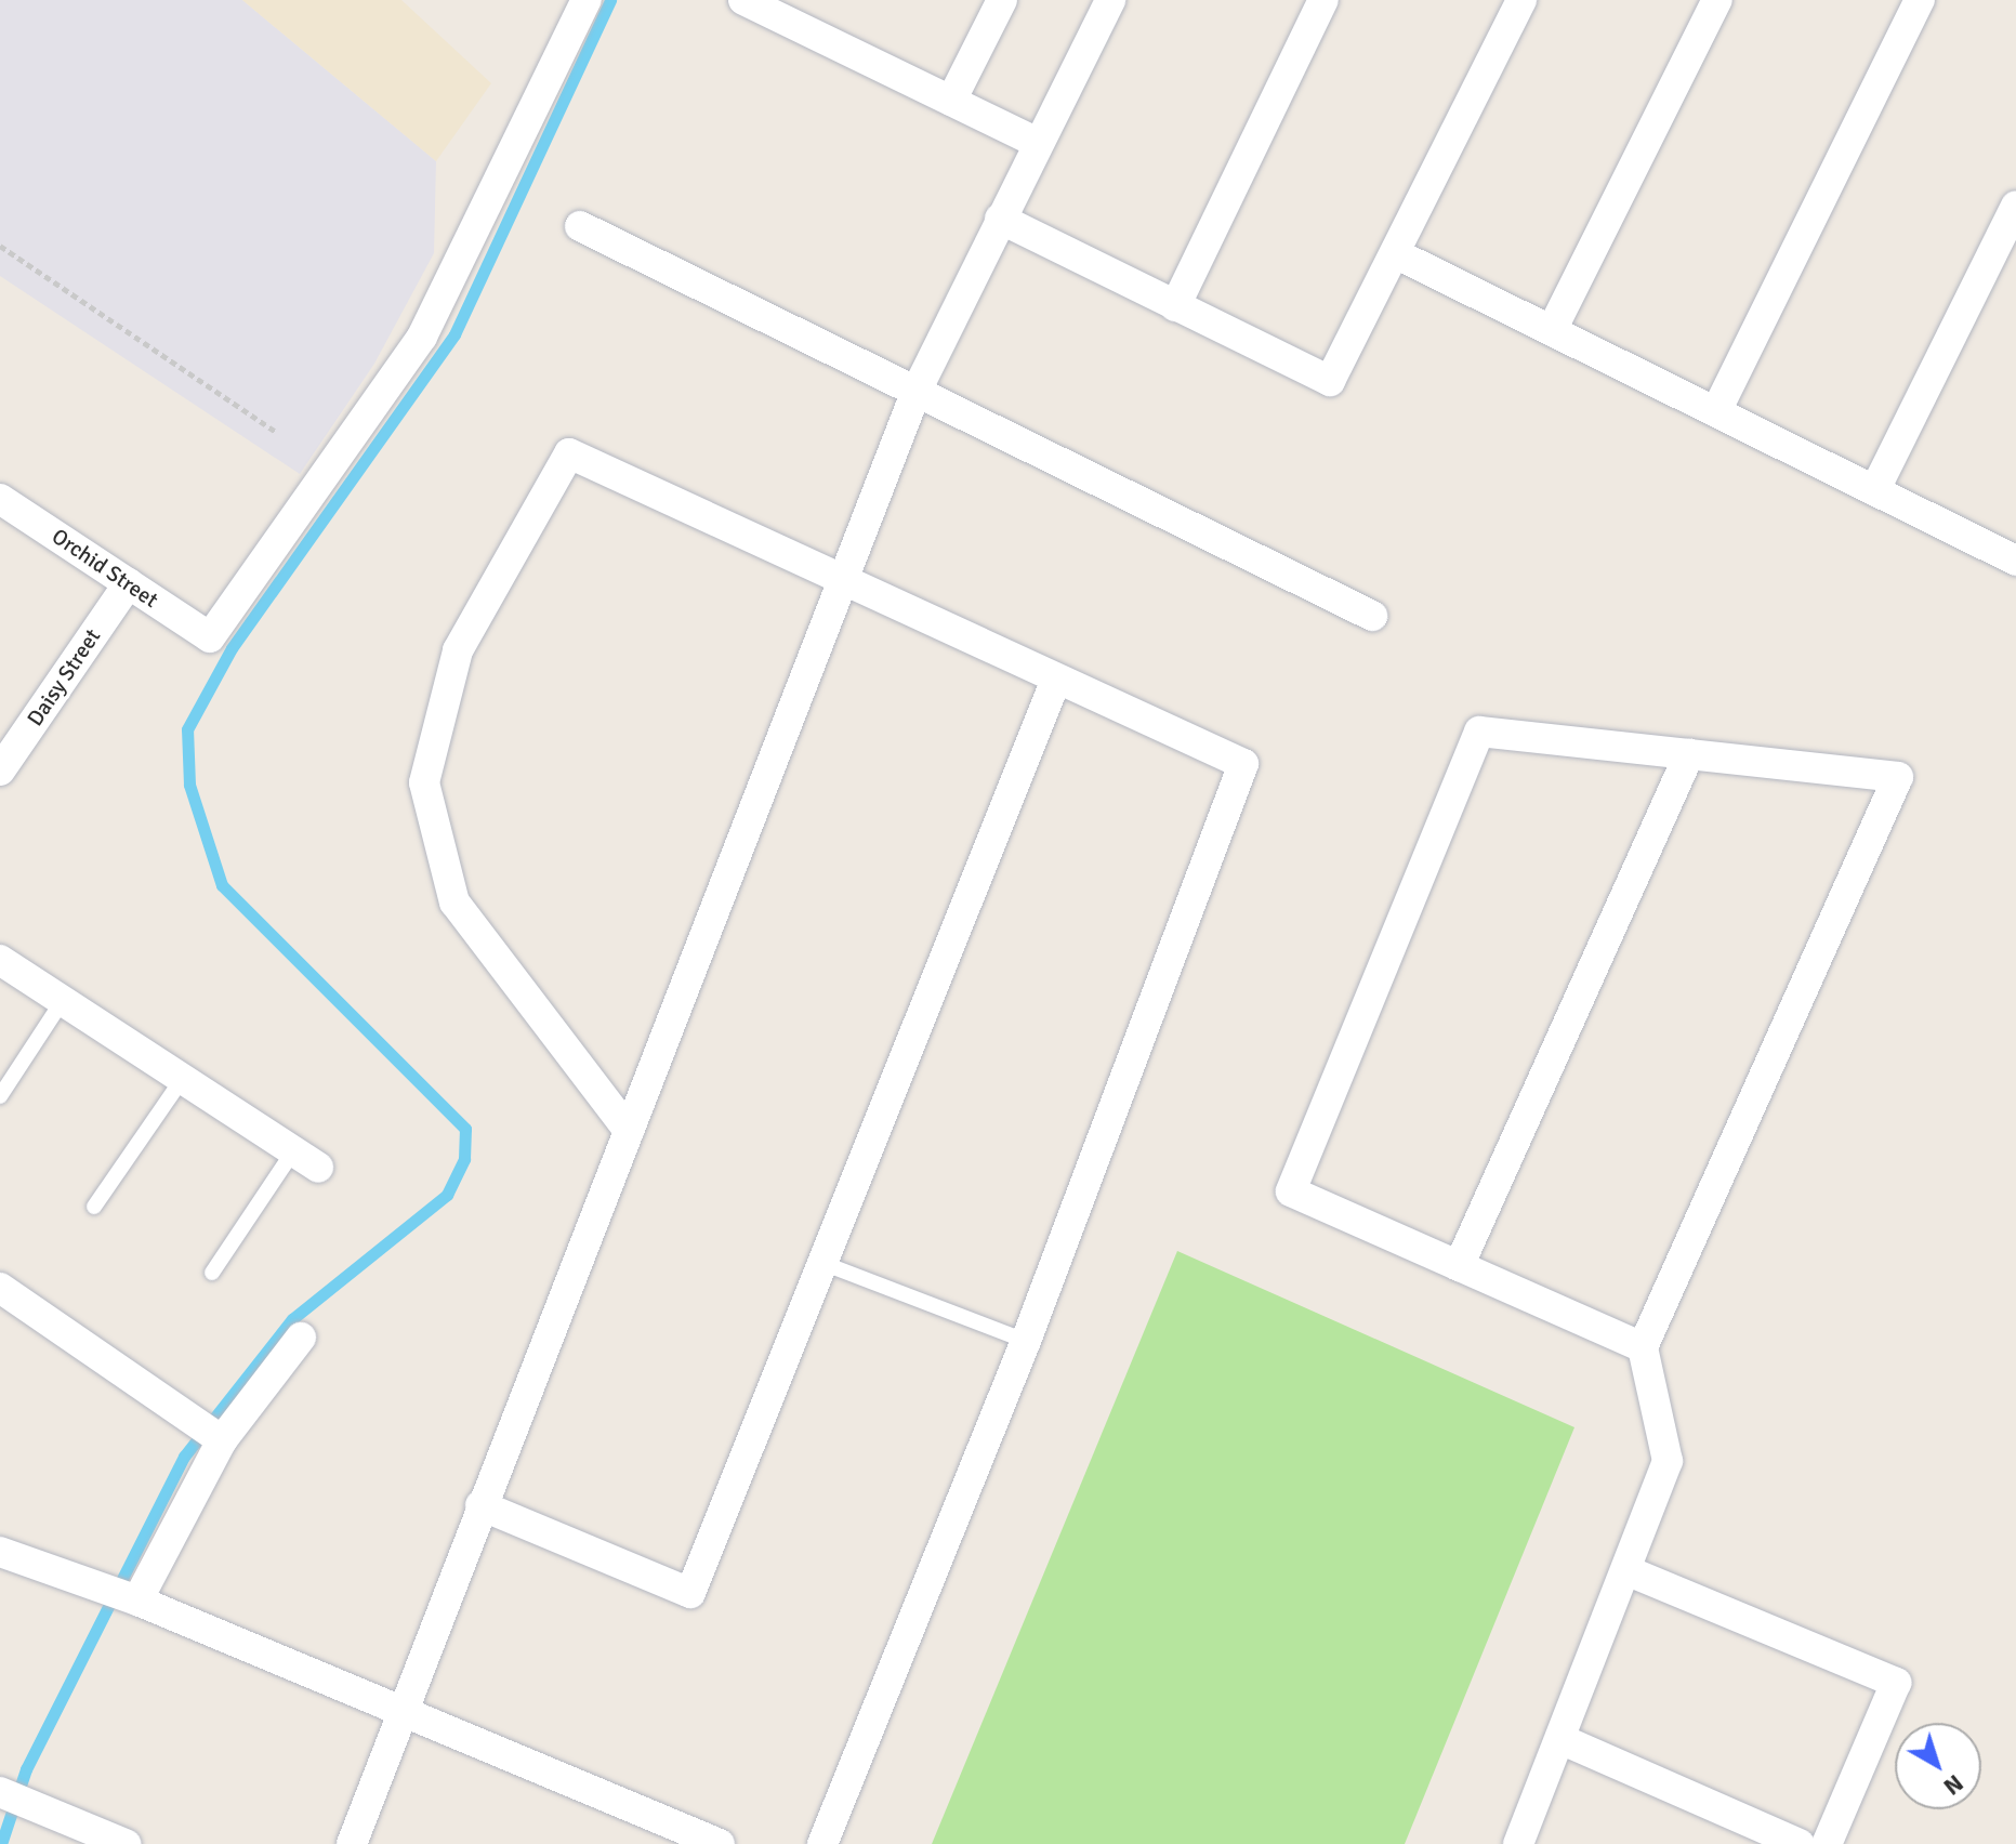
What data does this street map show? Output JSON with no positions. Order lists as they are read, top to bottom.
{
  "streets": {
    "street": ["Orchid Street", "Daisy Street"]
  },
  "crossings": [
    ["Orchid Street", "Daisy Street"]
  ],
  "north": "bottom right"
}
